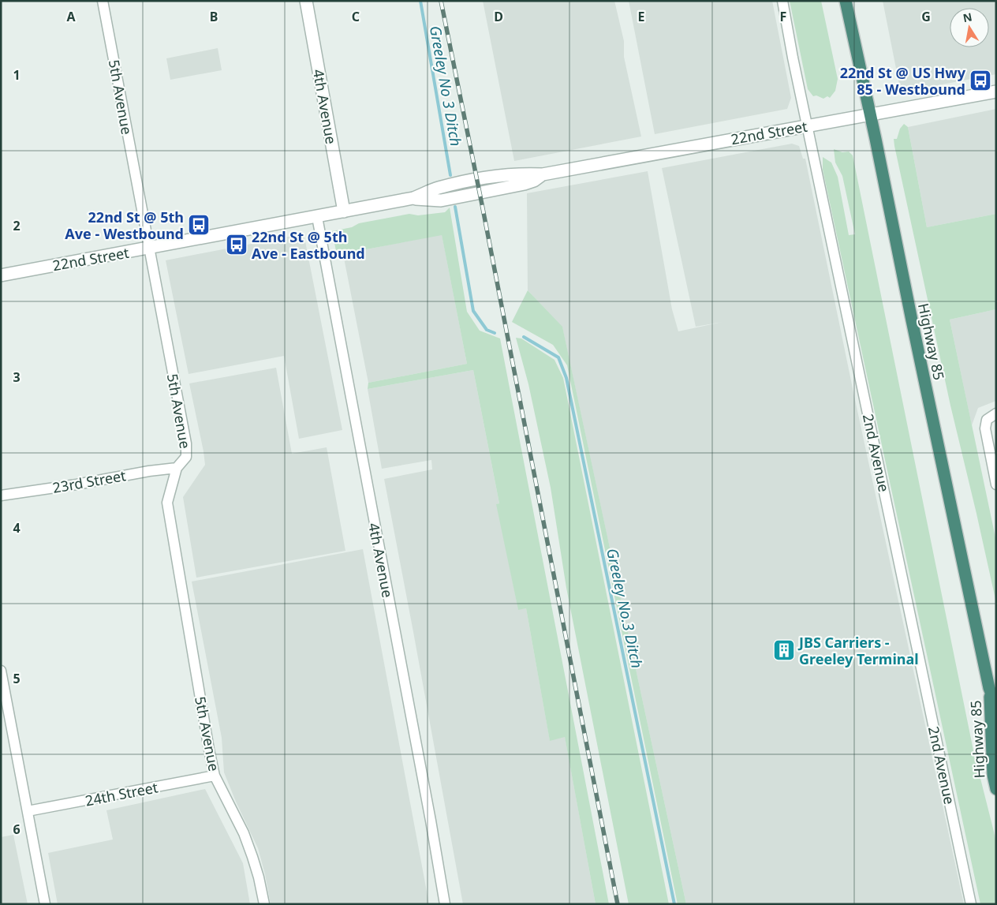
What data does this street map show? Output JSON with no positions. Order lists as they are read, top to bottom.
{
  "streets": {
    "highway": ["Highway 85"],
    "street": [
      "5th Avenue",
      "4th Avenue",
      "22nd Street",
      "2nd Avenue",
      "23rd Street",
      "24th Street"
    ]
  },
  "crossings": [
    ["5th Avenue", "22nd Street"],
    ["5th Avenue", "23rd Street"],
    ["5th Avenue", "24th Street"],
    ["4th Avenue", "22nd Street"],
    ["22nd Street", "Highway 85"],
    ["22nd Street", "2nd Avenue"]
  ],
  "water": ["Greeley No 3 Ditch", "Greeley No.3 Ditch"],
  "places": {
    "bus stop": ["22nd St @ US Hwy 85 - Westbound", "22nd St @ 5th Ave - Westbound", "22nd St @ 5th Ave - Eastbound"],
    "building": ["JBS Carriers - Greeley Terminal"]
  },
  "north": "top",
  "grid": {
    "columns": [
      "A",
      "B",
      "C",
      "D",
      "E",
      "F",
      "G"
    ],
    "rows": [
      "1",
      "2",
      "3",
      "4",
      "5",
      "6"
    ]
  }
}
